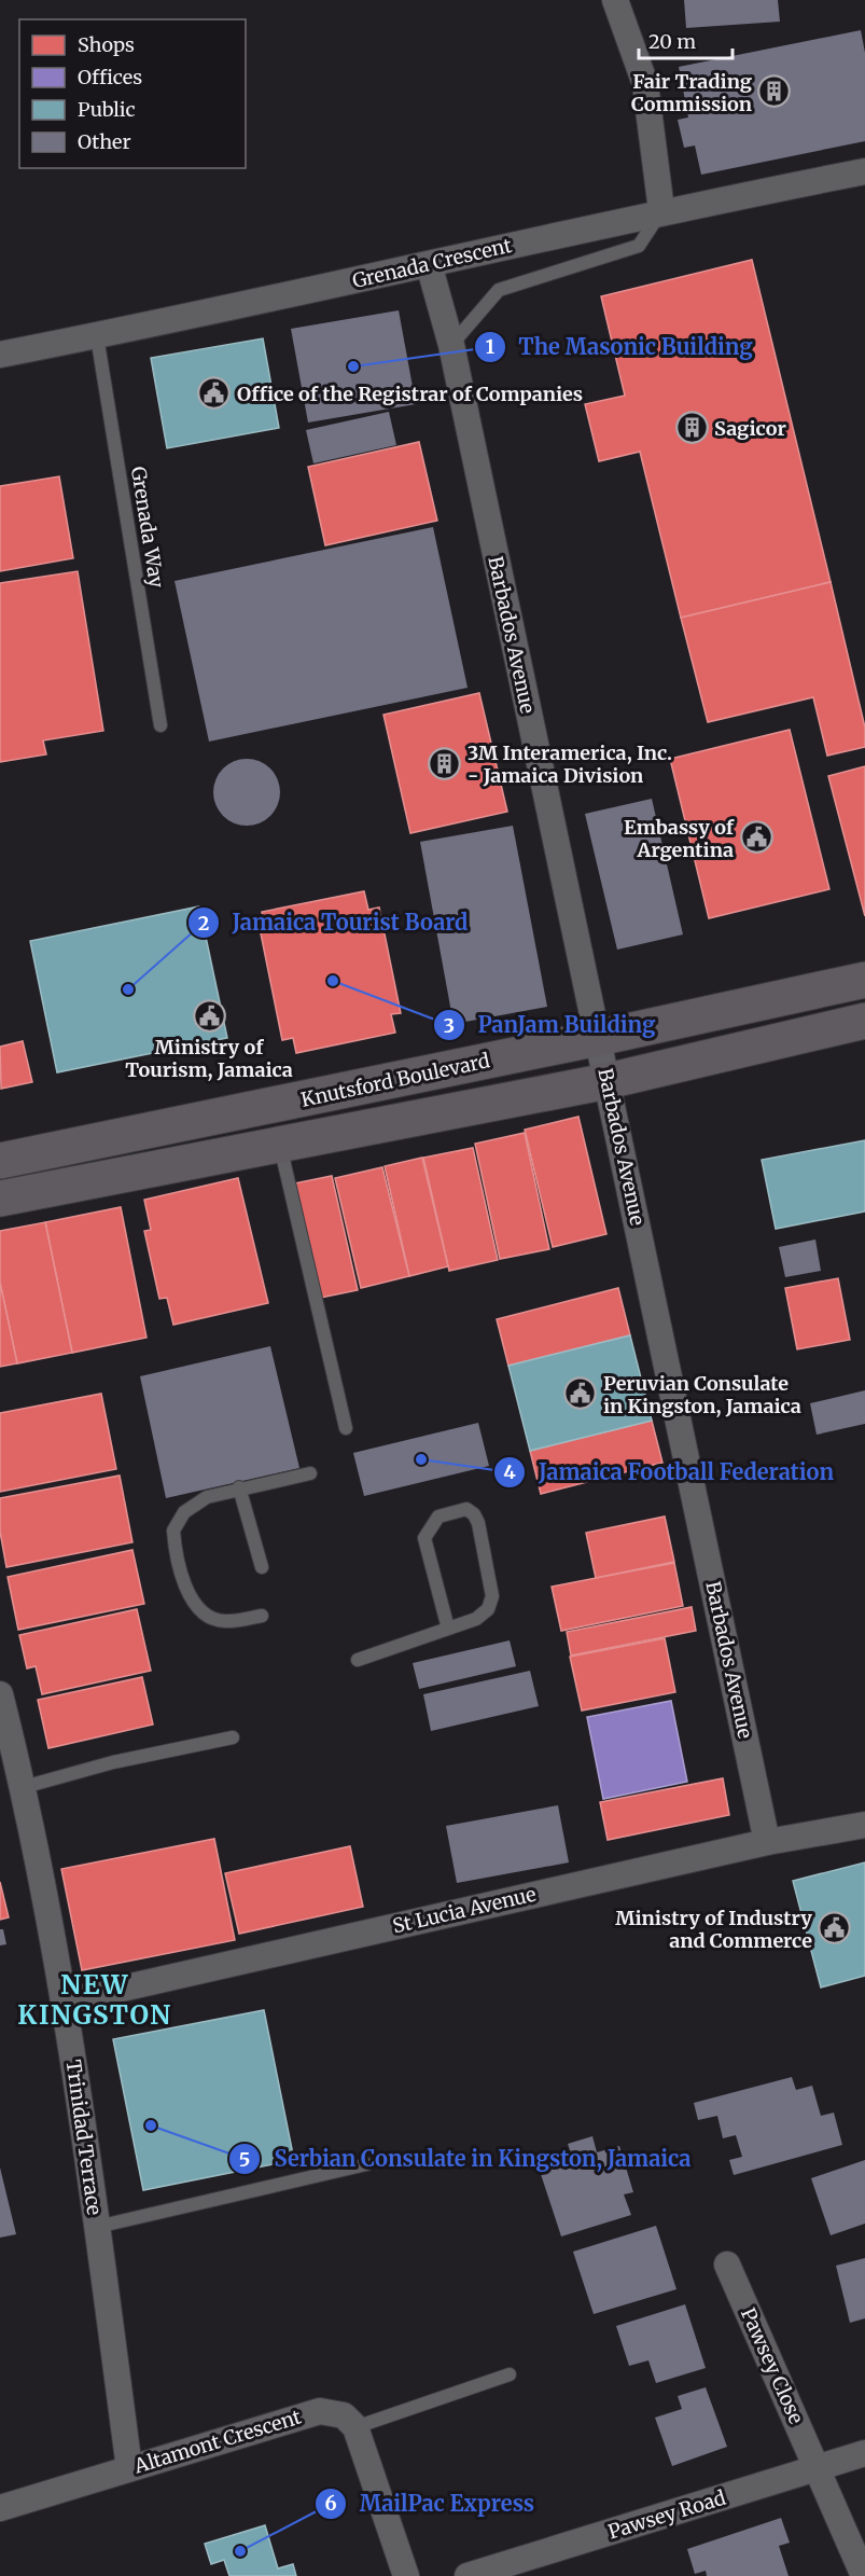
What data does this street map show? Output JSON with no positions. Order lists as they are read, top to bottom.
{
  "streets": {
    "main road": ["Knutsford Boulevard"],
    "street": [
      "Grenada Crescent",
      "Barbados Avenue",
      "St Lucia Avenue",
      "Trinidad Terrace",
      "Pawsey Close",
      "Altamont Crescent",
      "Pawsey Road"
    ],
    "lane": ["Grenada Way"]
  },
  "crossings": [
    ["Grenada Crescent", "Grenada Way"],
    ["Grenada Crescent", "Barbados Avenue"],
    ["Barbados Avenue", "Knutsford Boulevard"],
    ["Barbados Avenue", "St Lucia Avenue"],
    ["St Lucia Avenue", "Trinidad Terrace"],
    ["Trinidad Terrace", "Altamont Crescent"],
    ["Pawsey Close", "Pawsey Road"]
  ],
  "districts": ["NEW KINGSTON"],
  "places": {
    "building": ["Fair Trading Commission", "Sagicor", "3M Interamerica, Inc. - Jamaica Division"],
    "other": [
      "The Masonic Building",
      "PanJam Building",
      "Jamaica Tourist Board",
      "Jamaica Football Federation",
      "Serbian Consulate in Kingston, Jamaica",
      "MailPac Express"
    ],
    "public building": [
      "Office of the Registrar of Companies",
      "Embassy of Argentina",
      "Ministry of Tourism, Jamaica",
      "Peruvian Consulate in Kingston, Jamaica",
      "Ministry of Industry and Commerce"
    ]
  },
  "legend": [
    "Shops",
    "Offices",
    "Public",
    "Other"
  ],
  "scale_bar": "20 m"
}
